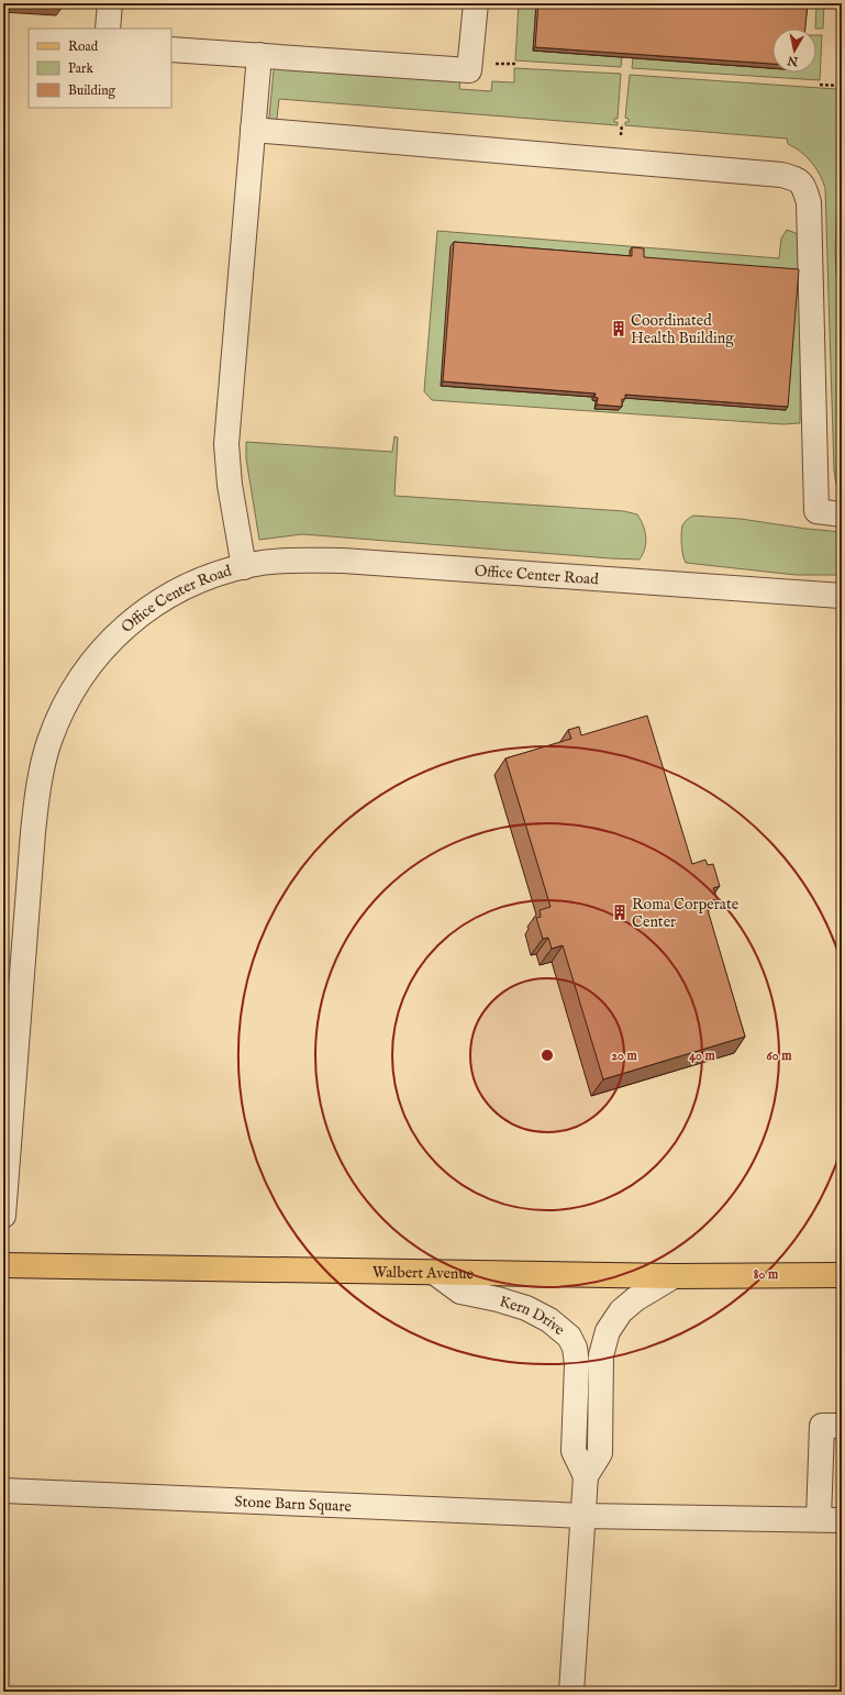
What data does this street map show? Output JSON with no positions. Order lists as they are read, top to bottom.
{
  "streets": {
    "main road": ["Walbert Avenue"],
    "street": ["Office Center Road", "Kern Drive", "Stone Barn Square"]
  },
  "crossings": [
    ["Walbert Avenue", "Kern Drive"],
    ["Kern Drive", "Stone Barn Square"]
  ],
  "places": {
    "building": ["Coordinated Health Building", "Roma Corperate Center"]
  },
  "legend": ["Road", "Park", "Building"],
  "north": "bottom",
  "rings": [
    "20 m",
    "40 m",
    "60 m",
    "80 m"
  ]
}
